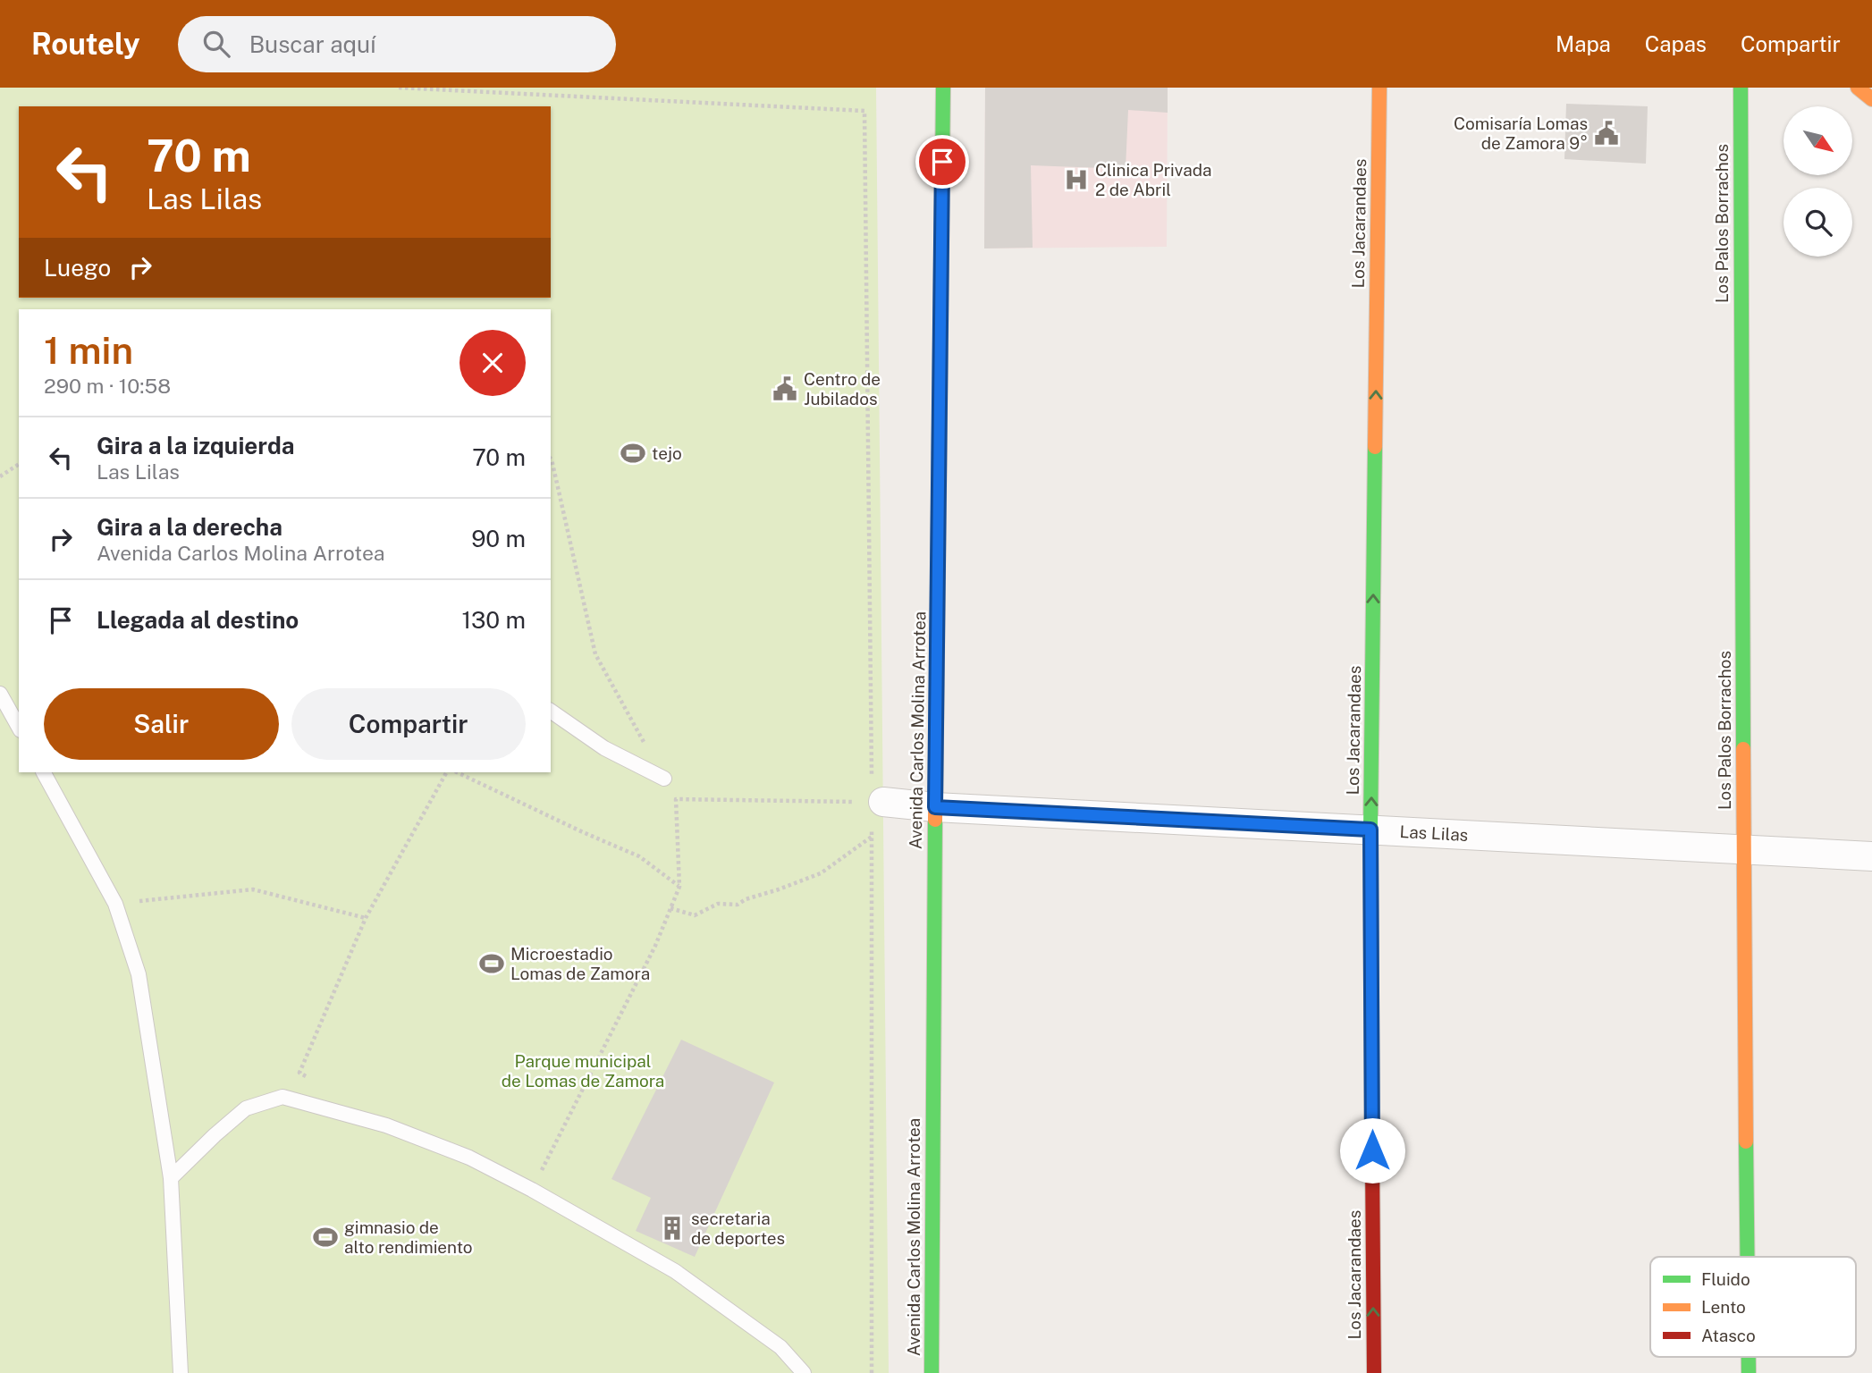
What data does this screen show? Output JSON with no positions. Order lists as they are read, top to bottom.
{
  "streets": {
    "street": [
      "Los Jacarandaes",
      "Los Palos Borrachos",
      "Avenida Carlos Molina Arrotea",
      "Las Lilas"
    ]
  },
  "crossings": [
    ["Los Jacarandaes", "Las Lilas"],
    ["Los Palos Borrachos", "Las Lilas"],
    ["Avenida Carlos Molina Arrotea", "Las Lilas"]
  ],
  "one_way": ["Los Jacarandaes"],
  "parks": ["Parque municipal de Lomas de Zamora"],
  "places": {
    "public building": ["Comisaría Lomas de Zamora 9°", "Centro de Jubilados"],
    "hospital": ["Clinica Privada 2 de Abril"],
    "sports": ["tejo", "Microestadio Lomas de Zamora", "gimnasio de alto rendimiento"],
    "building": ["secretaria de deportes"]
  },
  "legend": ["Fluido", "Lento", "Atasco"],
  "north": "bottom right",
  "page": {
    "header": "Routely",
    "search": "Buscar aquí",
    "nav": ["Mapa", "Capas", "Compartir"],
    "turn": ["70 m", "Las Lilas"],
    "then": "Luego",
    "heading": ["1 min", "290 m · 10:58"],
    "list": [
      {
        "name": "Gira a la izquierda",
        "note": "Las Lilas",
        "value": "70 m"
      },
      {
        "name": "Gira a la derecha",
        "note": "Avenida Carlos Molina Arrotea",
        "value": "90 m"
      },
      {
        "name": "Llegada al destino",
        "value": "130 m"
      }
    ],
    "buttons": ["Salir", "Compartir"]
  }
}
